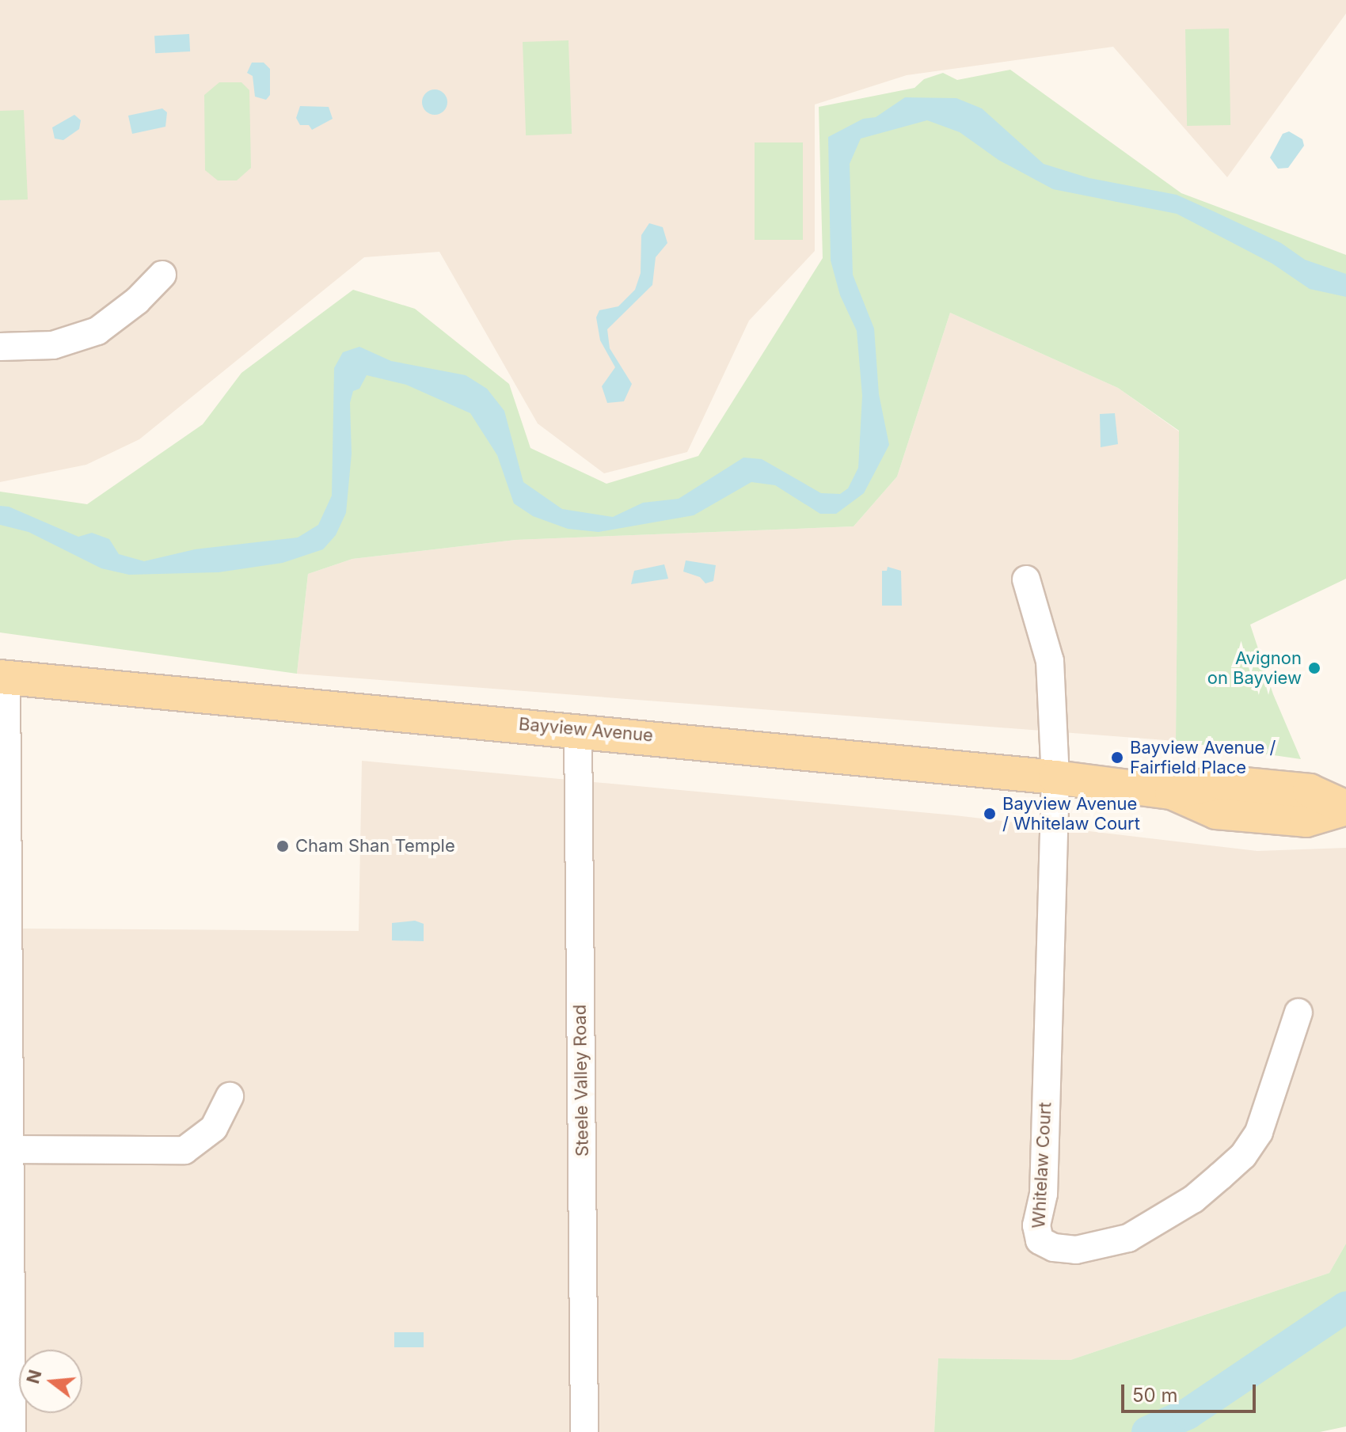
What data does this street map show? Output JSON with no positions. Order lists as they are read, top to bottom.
{
  "streets": {
    "main road": ["Bayview Avenue"],
    "street": ["Steele Valley Road", "Whitelaw Court"]
  },
  "crossings": [
    ["Bayview Avenue", "Steele Valley Road"],
    ["Bayview Avenue", "Whitelaw Court"]
  ],
  "places": [
    "Avignon on Bayview",
    "Bayview Avenue / Fairfield Place",
    "Bayview Avenue / Whitelaw Court",
    "Cham Shan Temple"
  ],
  "scale_bar": "50 m",
  "north": "left"
}
